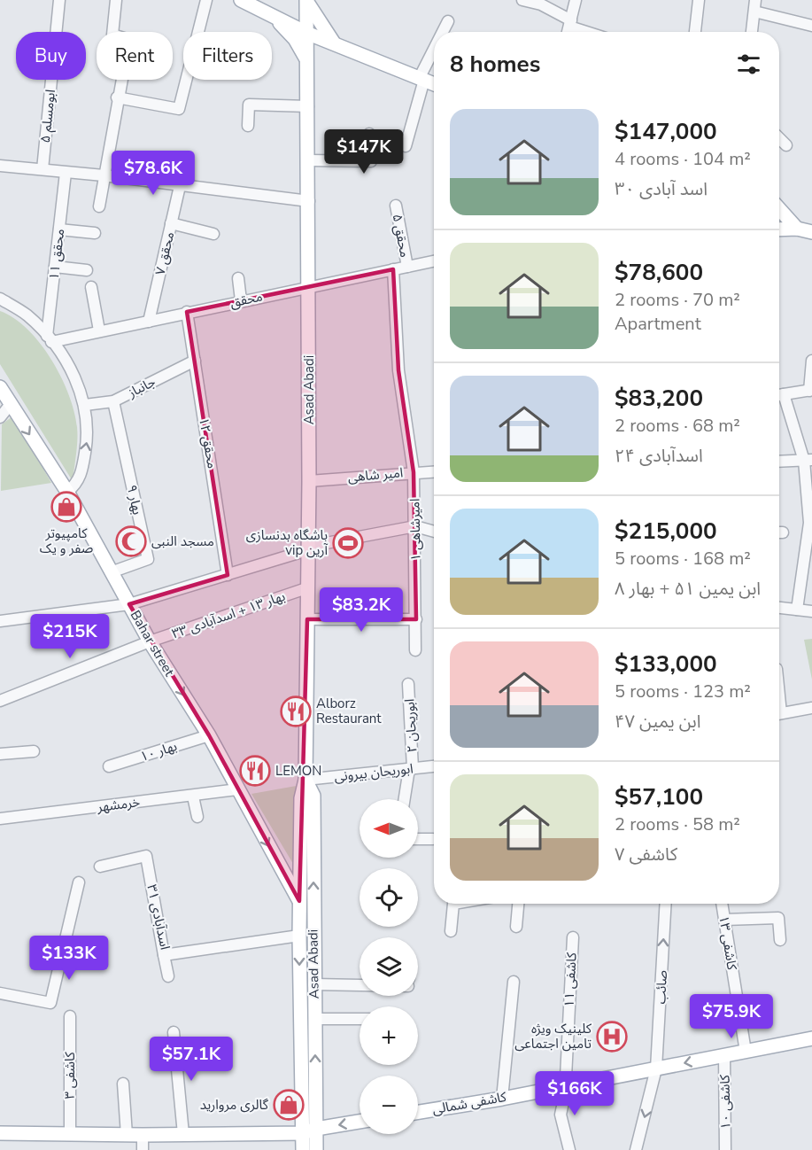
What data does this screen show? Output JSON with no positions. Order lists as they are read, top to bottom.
{
  "streets": {
    "main road": ["Asad Abadi", "Bahar street", "کاشفی شمالی"],
    "street": [
      "ابومسلم ۵",
      "محقق ۵",
      "محقق ۷",
      "محقق ۱۱",
      "محقق",
      "جانباز",
      "محقق ۱۲",
      "امیر شاهی",
      "بهار ۹",
      "امیرشاهی ۱",
      "بهار ۱۳ + اسدآبادی ۳۳",
      "ابوریحان ۲",
      "بهار ۱۰",
      "ابوریحان بیرونی",
      "خرمشهر",
      "اسدآبادی ۳۱",
      "کاشفی ۱۳",
      "کاشفی ۱۱",
      "صائب",
      "کاشفی ۳",
      "کاشفی ۱۰"
    ]
  },
  "crossings": [
    ["محقق ۵", "محقق"],
    ["محقق ۷", "محقق"],
    ["محقق ۱۱", "محقق"],
    ["محقق", "Asad Abadi"],
    ["محقق", "محقق ۱۲"],
    ["محقق", "امیرشاهی ۱"],
    ["جانباز", "محقق ۱۲"],
    ["جانباز", "بهار ۹"],
    ["Asad Abadi", "امیر شاهی"],
    ["Asad Abadi", "بهار ۱۳ + اسدآبادی ۳۳"],
    ["Asad Abadi", "Bahar street"],
    ["Asad Abadi", "ابوریحان بیرونی"],
    ["Asad Abadi", "اسدآبادی ۳۱"],
    ["امیر شاهی", "امیرشاهی ۱"],
    ["بهار ۹", "Bahar street"],
    ["بهار ۱۳ + اسدآبادی ۳۳", "Bahar street"],
    ["Bahar street", "بهار ۱۰"],
    ["Bahar street", "خرمشهر"],
    ["ابوریحان ۲", "ابوریحان بیرونی"],
    ["کاشفی ۱۳", "کاشفی شمالی"],
    ["کاشفی ۱۱", "کاشفی شمالی"],
    ["صائب", "کاشفی شمالی"],
    ["کاشفی ۱۰", "کاشفی شمالی"]
  ],
  "one_way": ["Bahar street"],
  "places": {
    "shop": ["کامپیوتر صفر و یک", "گالری مروارید"],
    "mosque": ["مسجد النبی"],
    "sports": ["باشگاه بدنسازی vip آرین"],
    "restaurant": ["Alborz Restaurant", "LEMON"],
    "hospital": ["کلینیک ویژه تامین اجتماعی"]
  },
  "north": "left",
  "page": {
    "chip": ["Buy", "Rent", "Filters"],
    "heading": "8 homes",
    "list": [
      {
        "name": "$147,000",
        "note": "4 rooms · 104 m² · اسد آبادی ۳۰"
      },
      {
        "name": "$78,600",
        "note": "2 rooms · 70 m² · Apartment"
      },
      {
        "name": "$83,200",
        "note": "2 rooms · 68 m² · اسدآبادی ۲۴"
      },
      {
        "name": "$215,000",
        "note": "5 rooms · 168 m² · ابن یمین ۵۱ + بهار ۸"
      },
      {
        "name": "$133,000",
        "note": "5 rooms · 123 m² · ابن یمین ۴۷"
      },
      {
        "name": "$57,100",
        "note": "2 rooms · 58 m² · کاشفی ۷"
      }
    ],
    "price": [
      "$147K",
      "$78.6K",
      "$83.2K",
      "$215K",
      "$133K",
      "$75.9K",
      "$57.1K",
      "$166K"
    ],
    "map_buttons": ["+", "−"]
  }
}
